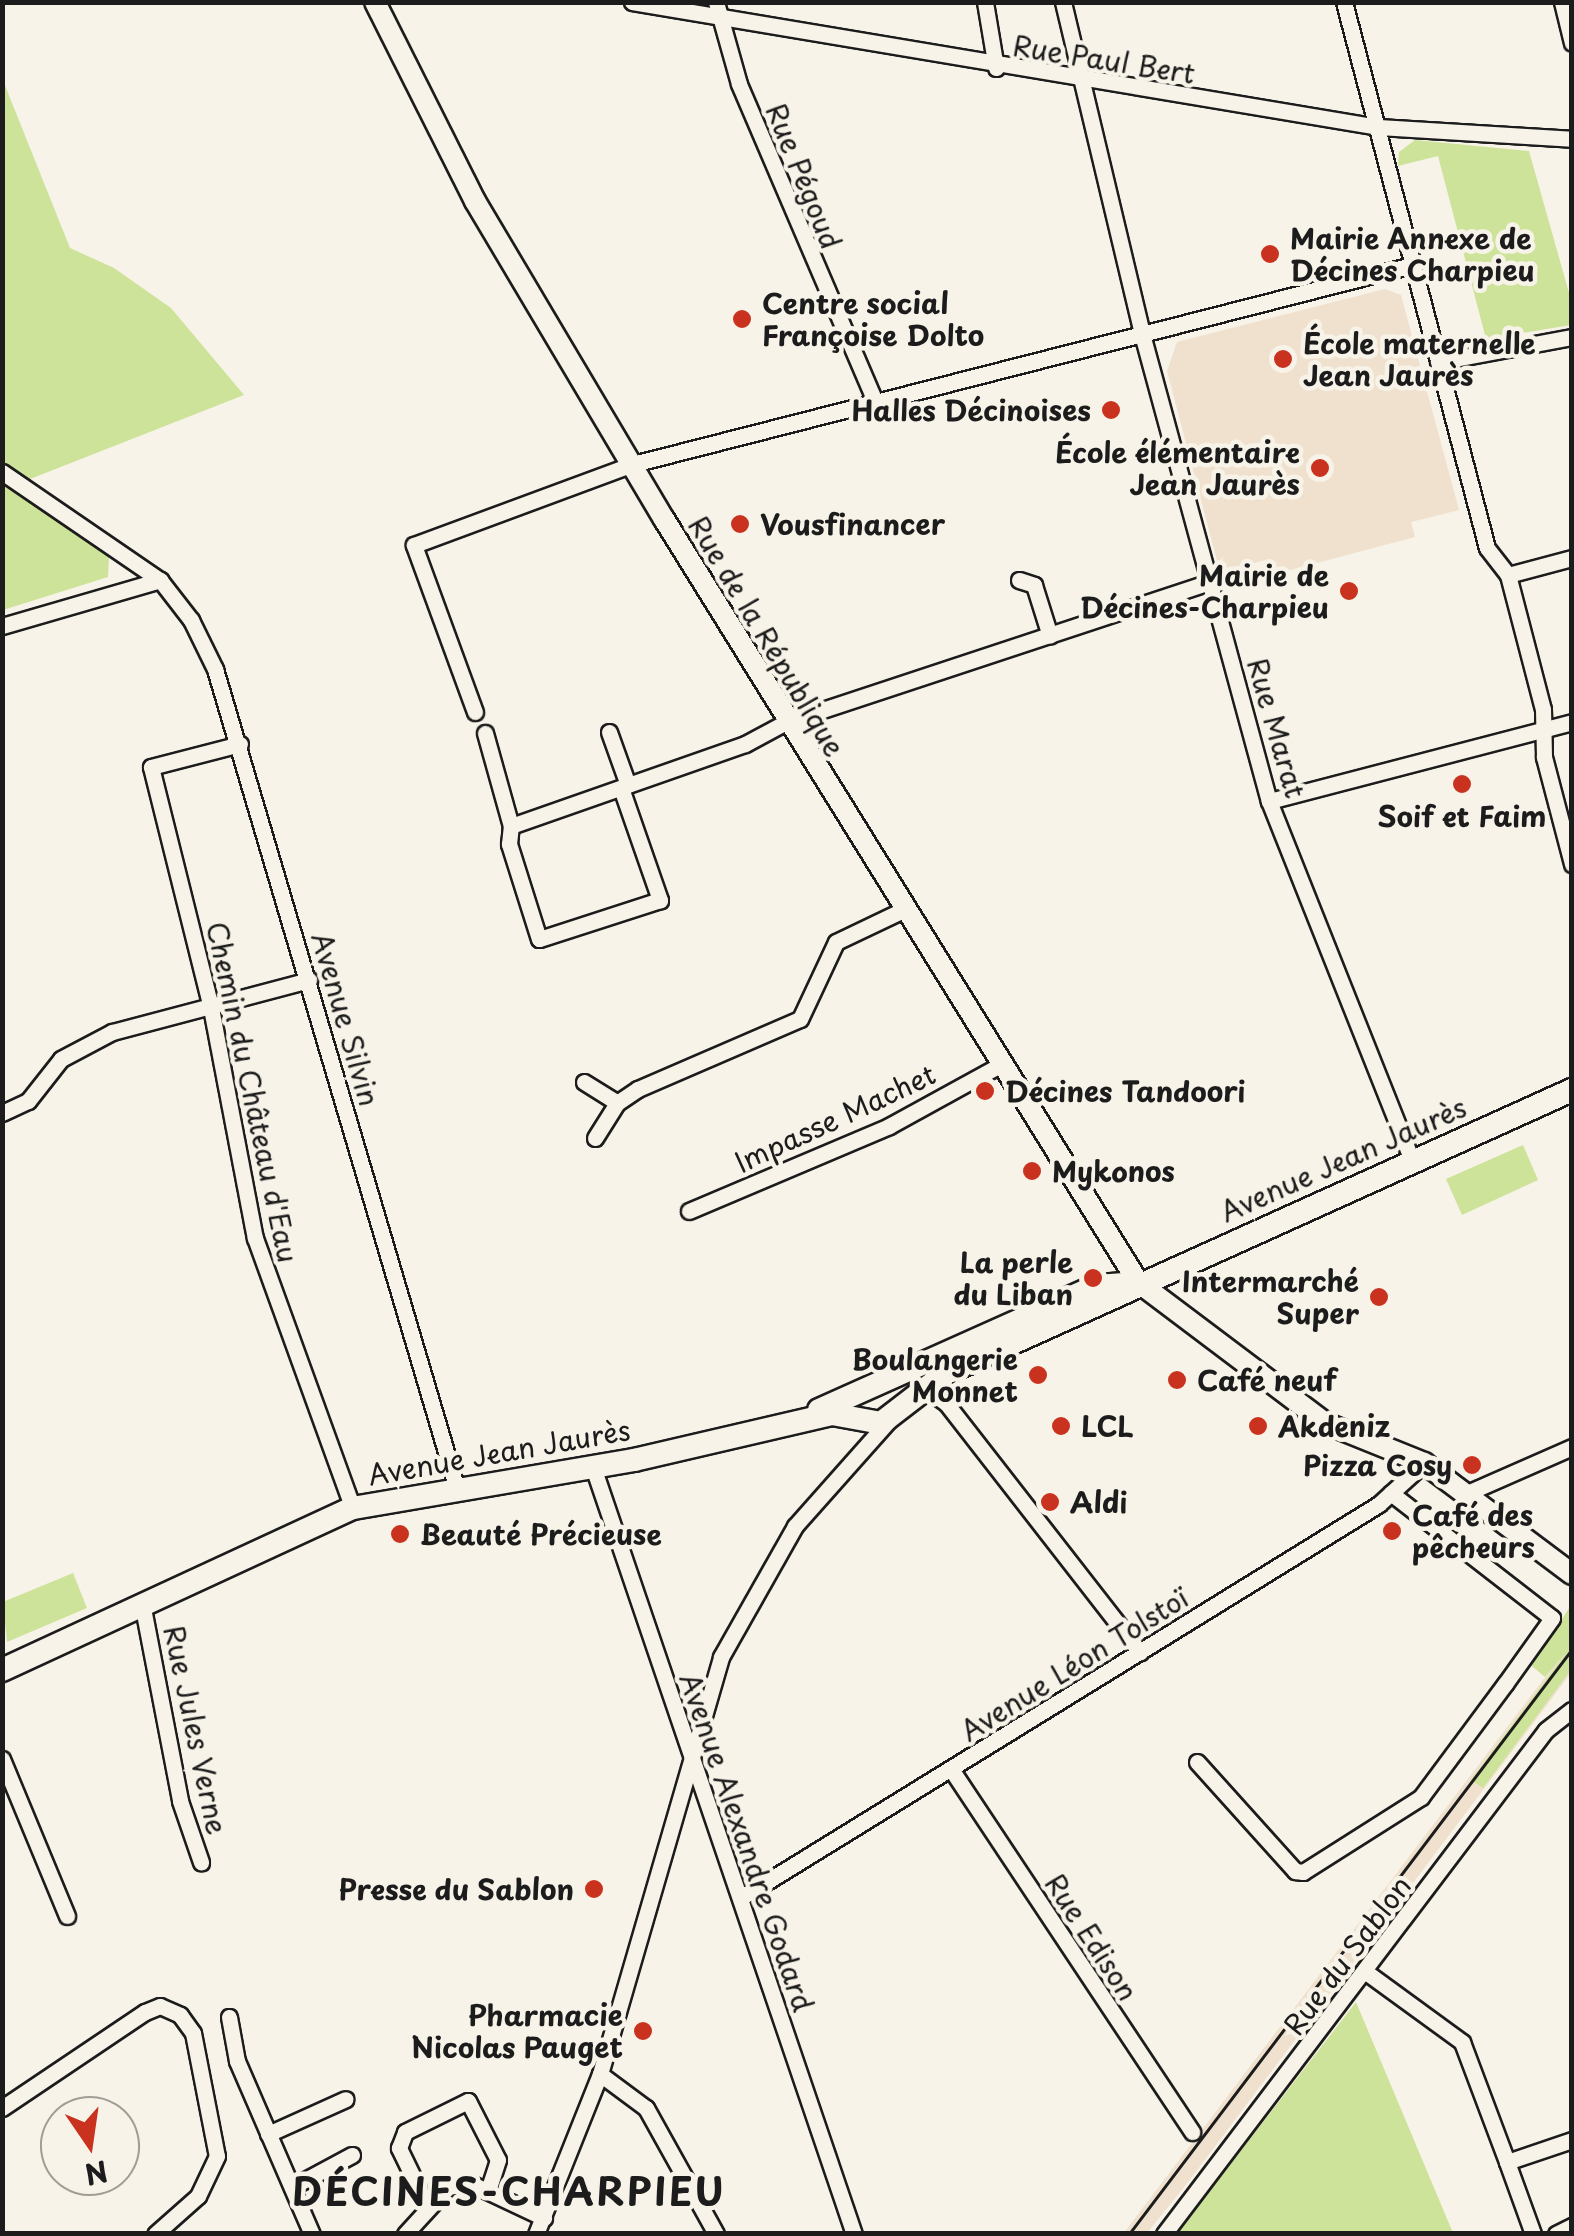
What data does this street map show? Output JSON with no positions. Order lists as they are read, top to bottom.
{
  "streets": {
    "main road": ["Avenue Jean Jaurès"],
    "street": [
      "Rue Paul Bert",
      "Rue Pégoud",
      "Rue de la République",
      "Rue Marat",
      "Avenue Silvin",
      "Chemin du Château d'Eau",
      "Impasse Machet",
      "Avenue Léon Tolstoï",
      "Rue Jules Verne",
      "Avenue Alexandre Godard",
      "Rue Edison",
      "Rue du Sablon"
    ]
  },
  "crossings": [
    ["Rue Paul Bert", "Rue Pégoud"],
    ["Rue Paul Bert", "Rue Marat"],
    ["Rue de la République", "Impasse Machet"],
    ["Rue de la République", "Avenue Jean Jaurès"],
    ["Rue Marat", "Avenue Jean Jaurès"],
    ["Avenue Silvin", "Chemin du Château d'Eau"],
    ["Avenue Silvin", "Avenue Jean Jaurès"],
    ["Chemin du Château d'Eau", "Avenue Jean Jaurès"],
    ["Avenue Jean Jaurès", "Rue Jules Verne"],
    ["Avenue Jean Jaurès", "Avenue Alexandre Godard"],
    ["Avenue Léon Tolstoï", "Avenue Alexandre Godard"],
    ["Avenue Léon Tolstoï", "Rue Edison"]
  ],
  "districts": ["DÉCINES-CHARPIEU"],
  "places": [
    "Mairie Annexe de Décines Charpieu",
    "Centre social Françoise Dolto",
    "École maternelle Jean Jaurès",
    "Halles Décinoises",
    "École élémentaire Jean Jaurès",
    "Vousfinancer",
    "Mairie de Décines-Charpieu",
    "Soif et Faim",
    "Décines Tandoori",
    "Mykonos",
    "La perle du Liban",
    "Intermarché Super",
    "Boulangerie Monnet",
    "Café neuf",
    "LCL",
    "Akdeniz",
    "Pizza Cosy",
    "Aldi",
    "Café des pêcheurs",
    "Beauté Précieuse",
    "Presse du Sablon",
    "Pharmacie Nicolas Pauget"
  ],
  "north": "bottom"
}
